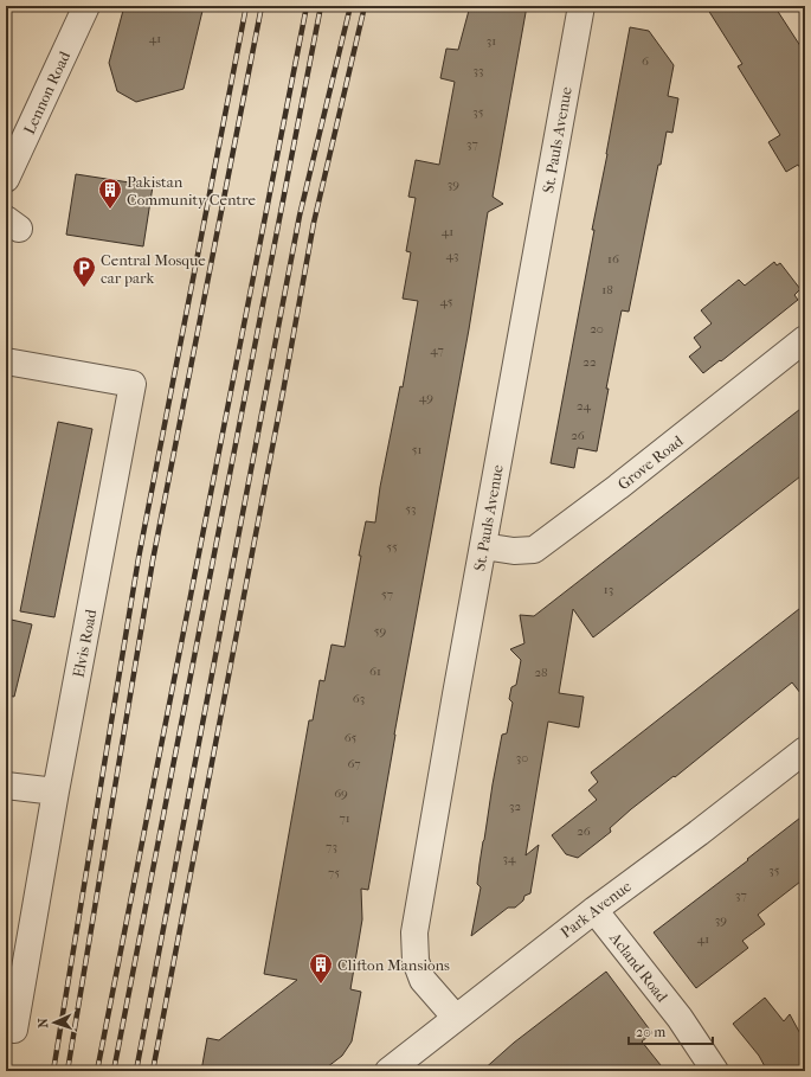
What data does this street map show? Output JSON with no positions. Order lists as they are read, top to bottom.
{
  "streets": {
    "street": [
      "Lennon Road",
      "St. Pauls Avenue",
      "Grove Road",
      "Elvis Road",
      "Park Avenue",
      "Acland Road"
    ]
  },
  "crossings": [
    ["St. Pauls Avenue", "Grove Road"],
    ["St. Pauls Avenue", "Park Avenue"],
    ["Park Avenue", "Acland Road"]
  ],
  "places": {
    "building": ["Pakistan Community Centre", "Clifton Mansions"],
    "parking": ["Central Mosque car park"]
  },
  "house_numbers": [
    "41",
    "31",
    "6",
    "33",
    "35",
    "37",
    "39",
    "41",
    "43",
    "16",
    "18",
    "45",
    "20",
    "47",
    "22",
    "49",
    "24",
    "26",
    "51",
    "53",
    "55",
    "13",
    "57",
    "59",
    "61",
    "28",
    "63",
    "65",
    "30",
    "67",
    "69",
    "32",
    "71",
    "26",
    "73",
    "34",
    "35",
    "75",
    "37",
    "39",
    "41"
  ],
  "scale_bar": "20 m",
  "north": "left"
}
